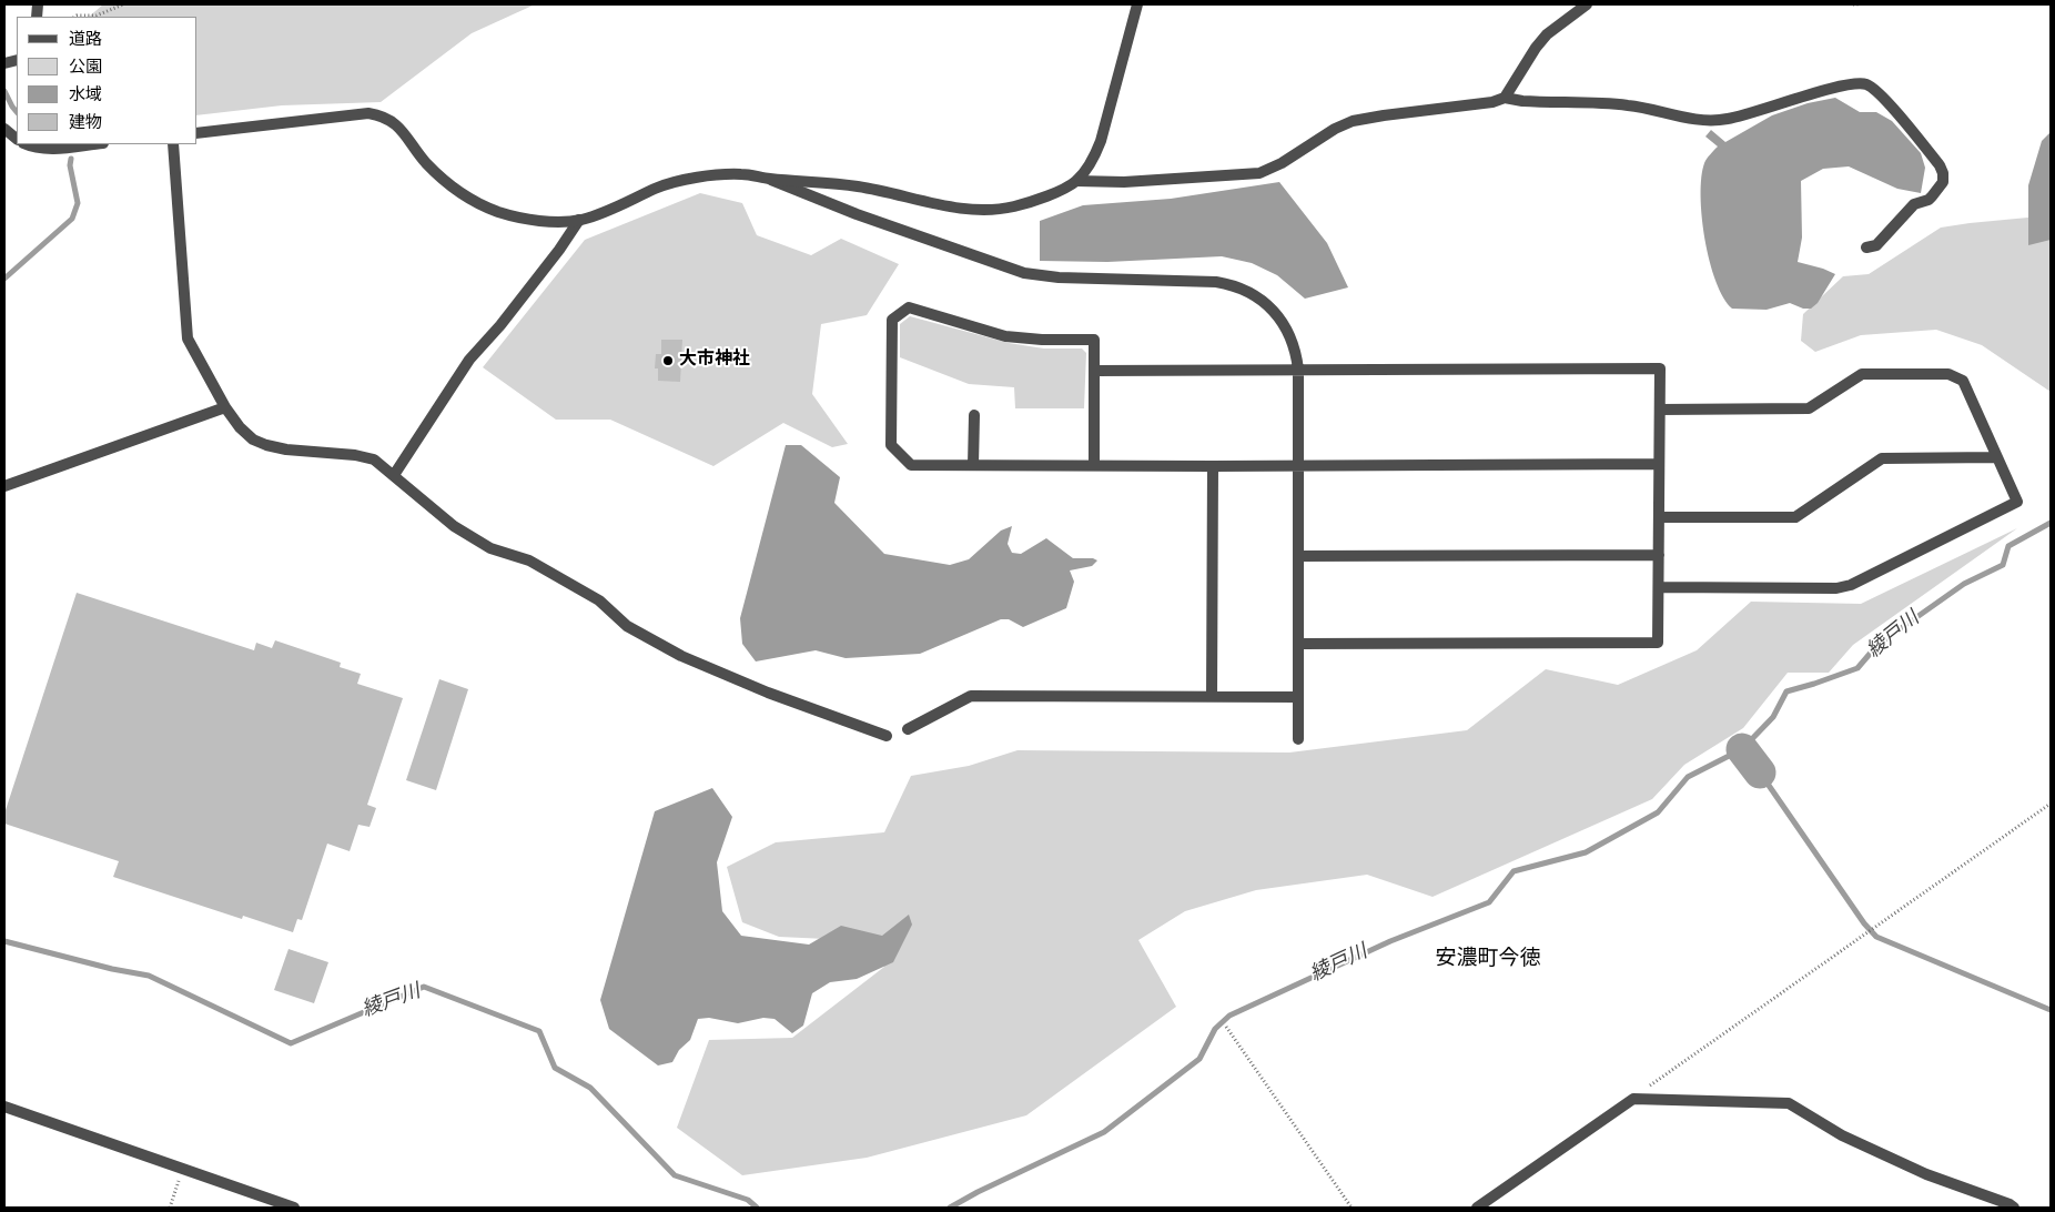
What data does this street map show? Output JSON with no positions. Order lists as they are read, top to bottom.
{
  "districts": ["安濃町今徳"],
  "water": ["綾戸川"],
  "places": ["大市神社"],
  "legend": [
    "道路",
    "公園",
    "水域",
    "建物"
  ]
}
